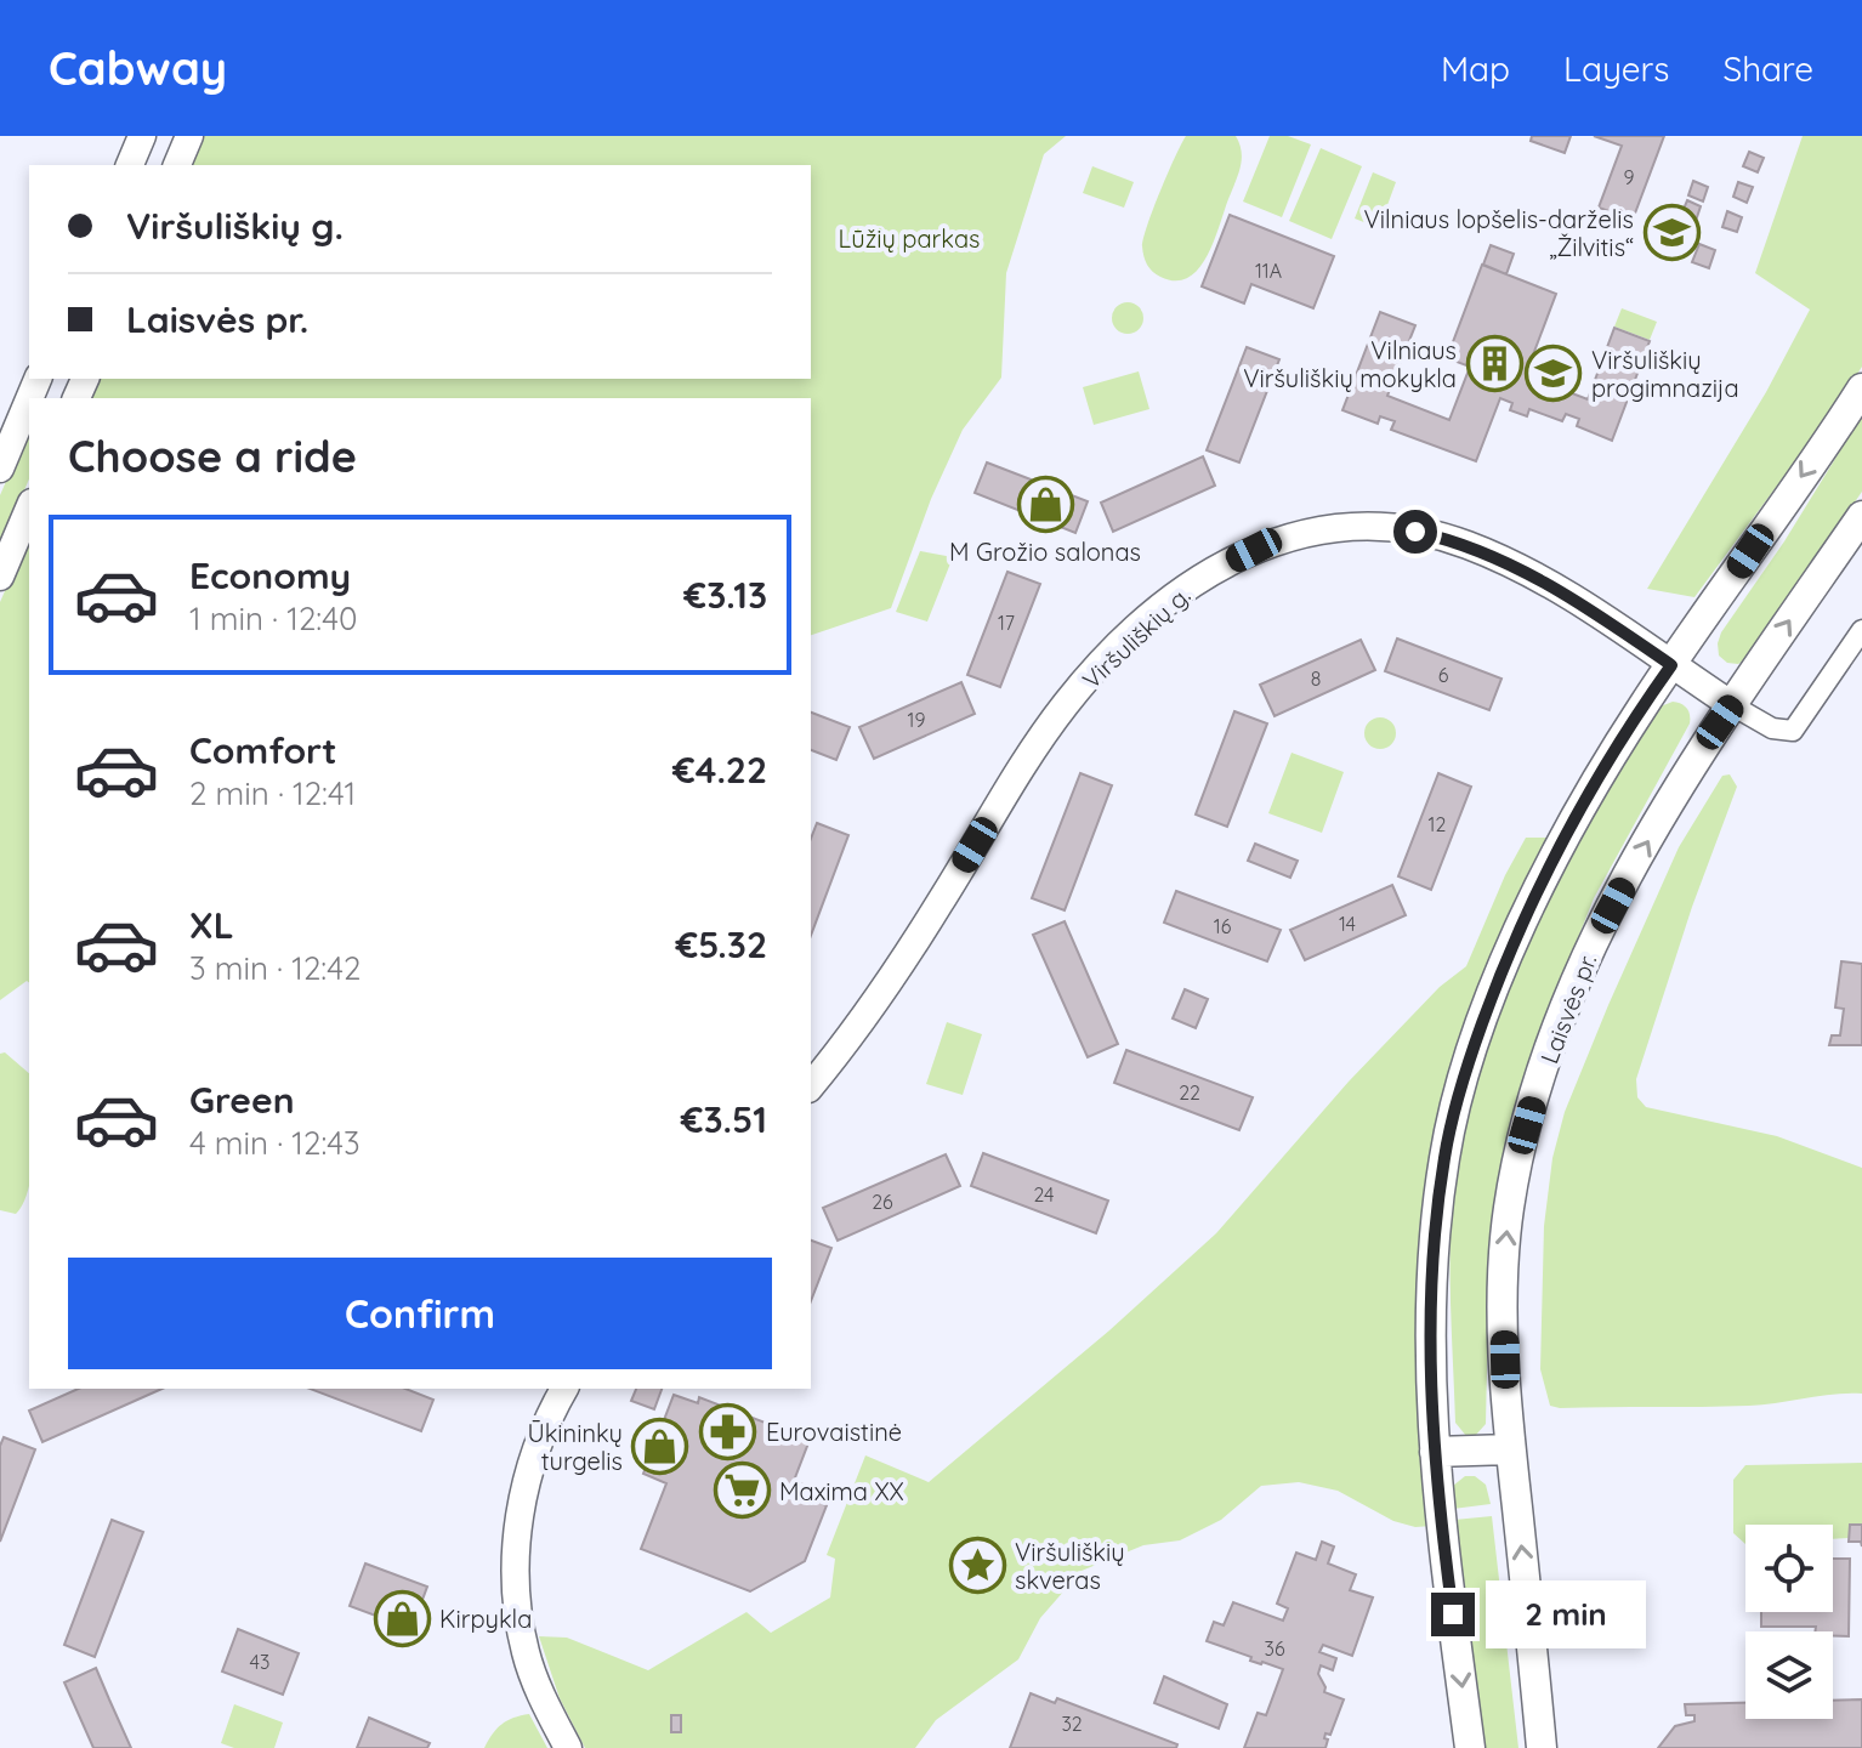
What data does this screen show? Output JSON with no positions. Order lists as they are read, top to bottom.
{
  "streets": {
    "main road": ["Viršuliškių g.", "Laisvės pr."]
  },
  "crossings": [
    ["Viršuliškių g.", "Laisvės pr."]
  ],
  "parks": ["Lūžių parkas"],
  "places": {
    "school or university": ["Vilniaus lopšelis-darželis „Žilvitis“", "Viršuliškių progimnazija"],
    "building": ["Vilniaus Viršuliškių mokykla"],
    "shop": ["M Grožio salonas", "Ūkininkų turgelis", "Kirpykla"],
    "pharmacy": ["Eurovaistinė"],
    "supermarket": ["Maxima XX"],
    "place": ["Viršuliškių skveras"]
  },
  "house_numbers": [
    "9",
    "11A",
    "17",
    "6",
    "8",
    "19",
    "12",
    "14",
    "16",
    "22",
    "24",
    "26",
    "36",
    "43",
    "32"
  ],
  "page": {
    "header": "Cabway",
    "nav": ["Map", "Layers", "Share"],
    "banner": ["Viršuliškių g.", "Laisvės pr."],
    "heading": "Choose a ride",
    "list": [
      {
        "name": "Economy",
        "note": "1 min · 12:40",
        "value": "€3.13"
      },
      {
        "name": "Comfort",
        "note": "2 min · 12:41",
        "value": "€4.22"
      },
      {
        "name": "XL",
        "note": "3 min · 12:42",
        "value": "€5.32"
      },
      {
        "name": "Green",
        "note": "4 min · 12:43",
        "value": "€3.51"
      }
    ],
    "buttons": "Confirm",
    "bubble": "2 min"
  }
}
